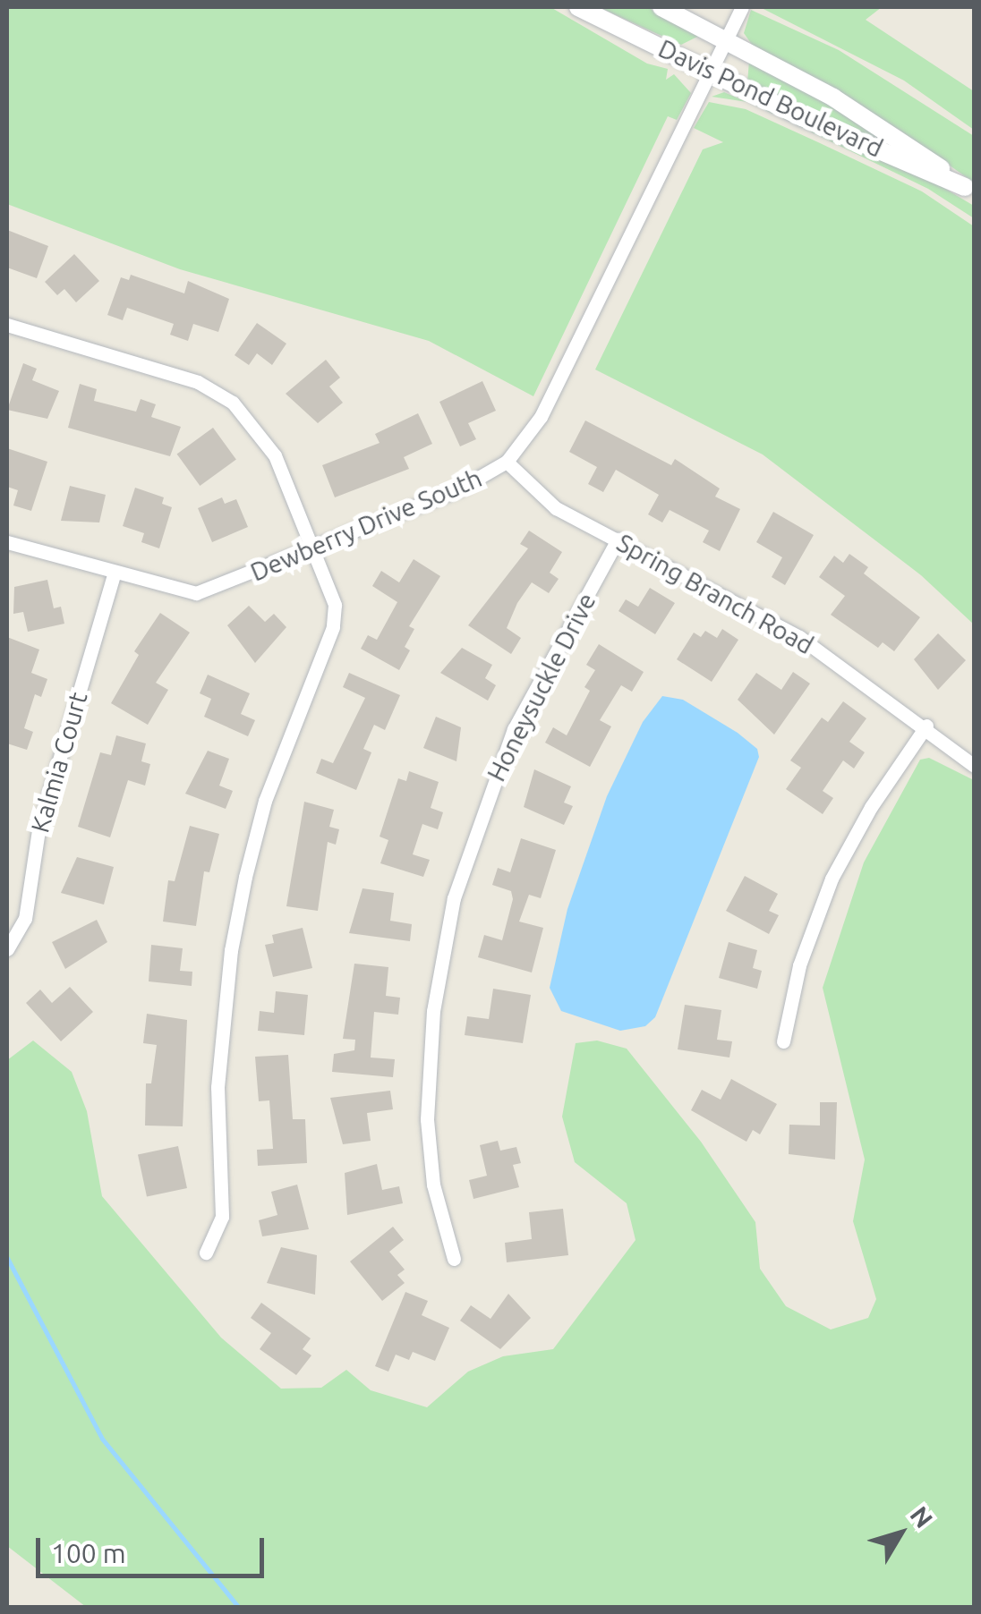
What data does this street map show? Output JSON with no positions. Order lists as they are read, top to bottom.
{
  "streets": {
    "street": [
      "Davis Pond Boulevard",
      "Dewberry Drive South",
      "Spring Branch Road",
      "Honeysuckle Drive",
      "Kalmia Court"
    ]
  },
  "crossings": [
    ["Davis Pond Boulevard", "Dewberry Drive South"],
    ["Dewberry Drive South", "Spring Branch Road"],
    ["Dewberry Drive South", "Kalmia Court"],
    ["Spring Branch Road", "Honeysuckle Drive"]
  ],
  "scale_bar": "100 m",
  "north": "top right"
}
